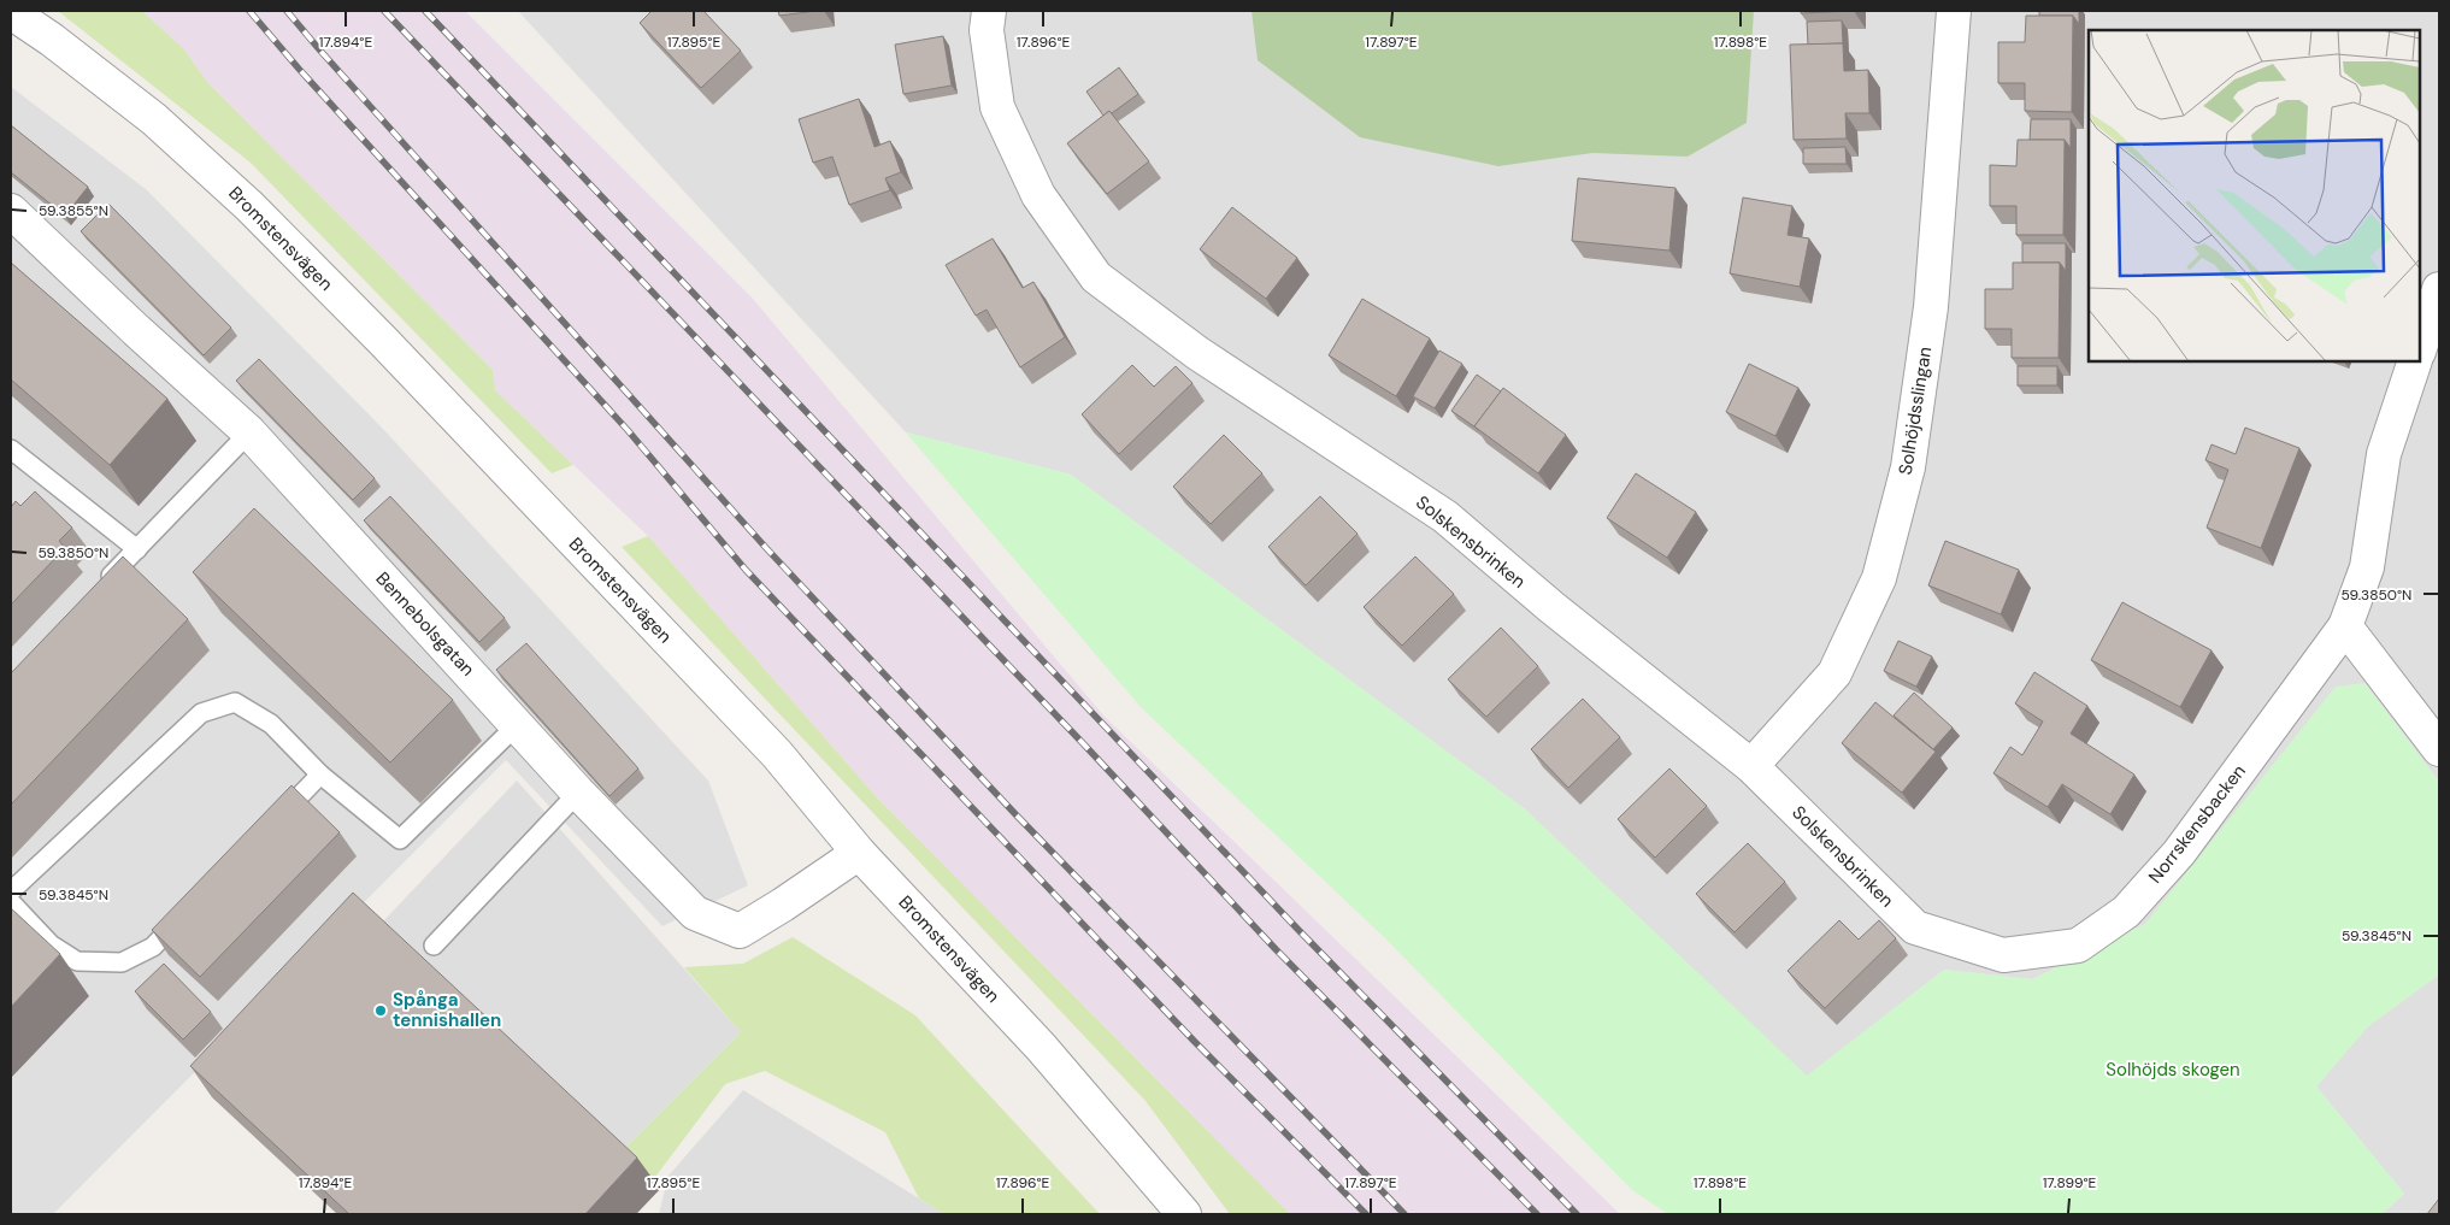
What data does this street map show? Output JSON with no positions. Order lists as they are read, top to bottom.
{
  "streets": {
    "street": [
      "Bromstensvägen",
      "Solhöjdsslingan",
      "Solskensbrinken",
      "Bennebolsgatan",
      "Norrskensbacken"
    ]
  },
  "crossings": [
    ["Bromstensvägen", "Bennebolsgatan"],
    ["Solhöjdsslingan", "Solskensbrinken"],
    ["Solskensbrinken", "Norrskensbacken"]
  ],
  "parks": ["Solhöjds skogen"],
  "places": ["Spånga tennishallen"],
  "coordinates": [
    "17.894°E",
    "17.895°E",
    "17.896°E",
    "17.897°E",
    "17.898°E",
    "59.3855°N",
    "59.3850°N",
    "59.3845°N",
    "17.899°E"
  ]
}
